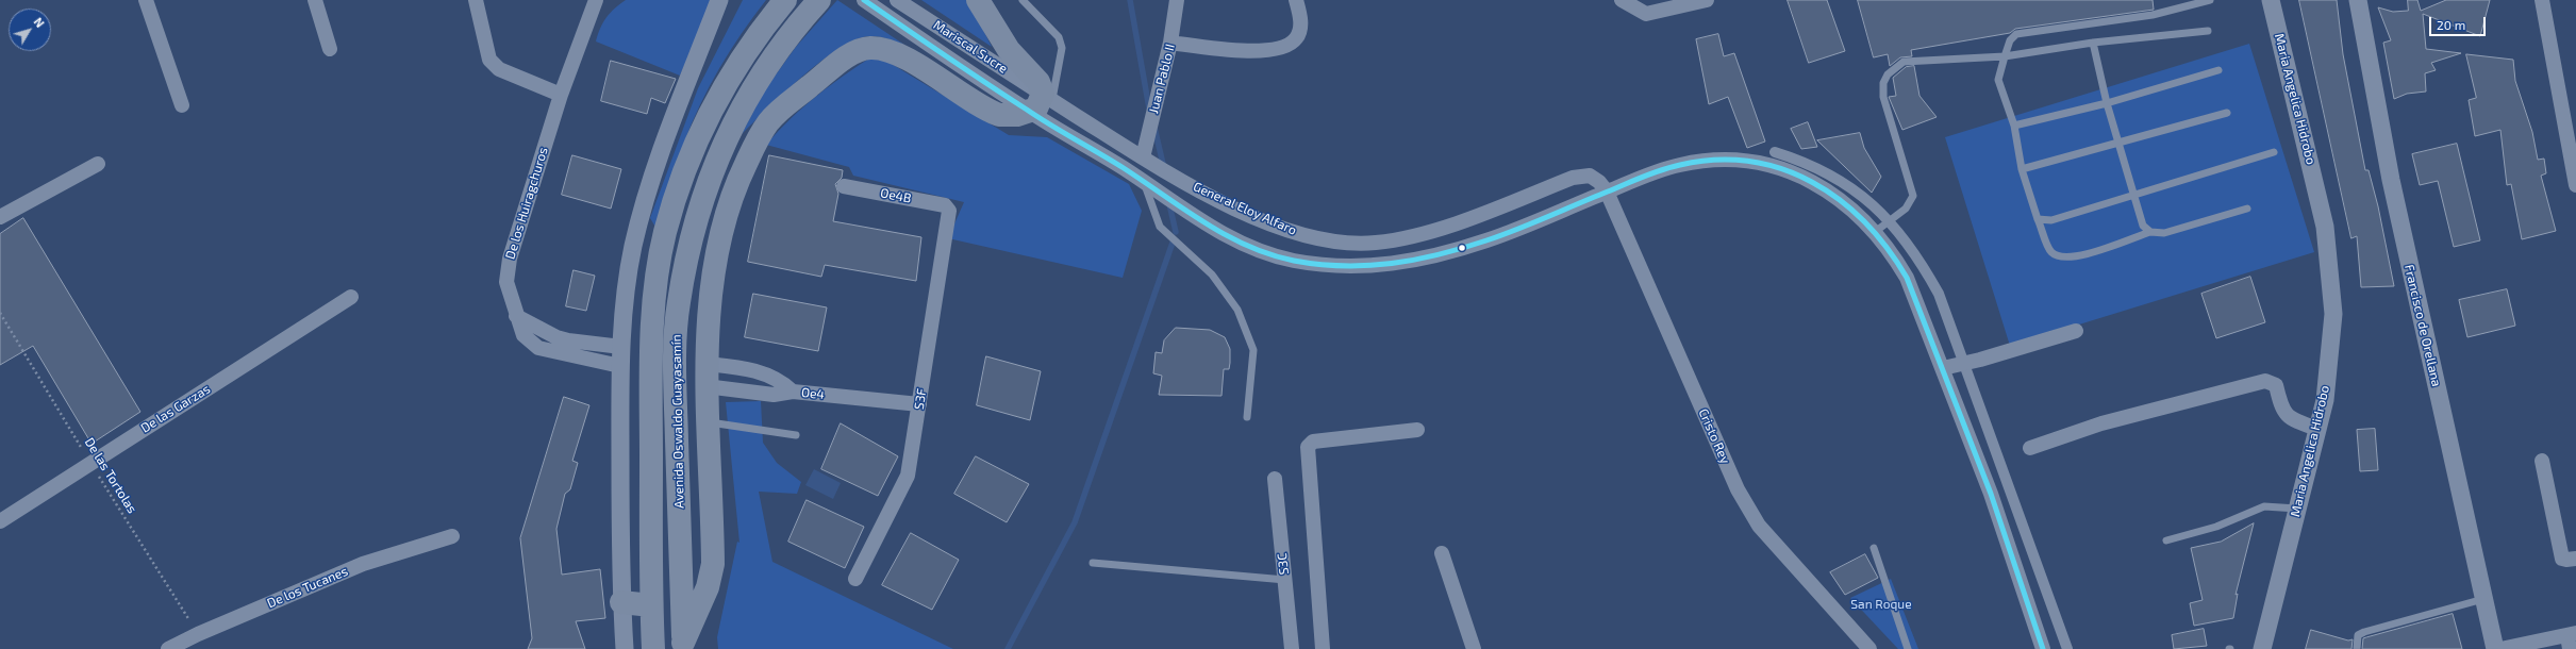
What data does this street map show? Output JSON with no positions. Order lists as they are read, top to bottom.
{
  "streets": {
    "main road": ["Avenida Oswaldo Guayasamín"],
    "street": [
      "Mariscal Sucre",
      "Juan Pablo II",
      "Maria Angelica Hidrobo",
      "Oe4B",
      "De los Huiragchuros",
      "General Eloy Alfaro",
      "Francisco de Orellana",
      "Oe4",
      "S3F",
      "De las Garzas",
      "Cristo Rey",
      "S3C",
      "De los Tucanes"
    ],
    "path": ["De las Tortolas"]
  },
  "crossings": [
    ["Mariscal Sucre", "General Eloy Alfaro"],
    ["Juan Pablo II", "General Eloy Alfaro"],
    ["Oe4B", "S3F"],
    ["General Eloy Alfaro", "Cristo Rey"],
    ["Oe4", "S3F"],
    ["De las Garzas", "De las Tortolas"],
    ["De las Tortolas", "De los Tucanes"]
  ],
  "parks": ["San Roque"],
  "scale_bar": "20 m",
  "north": "top right"
}
